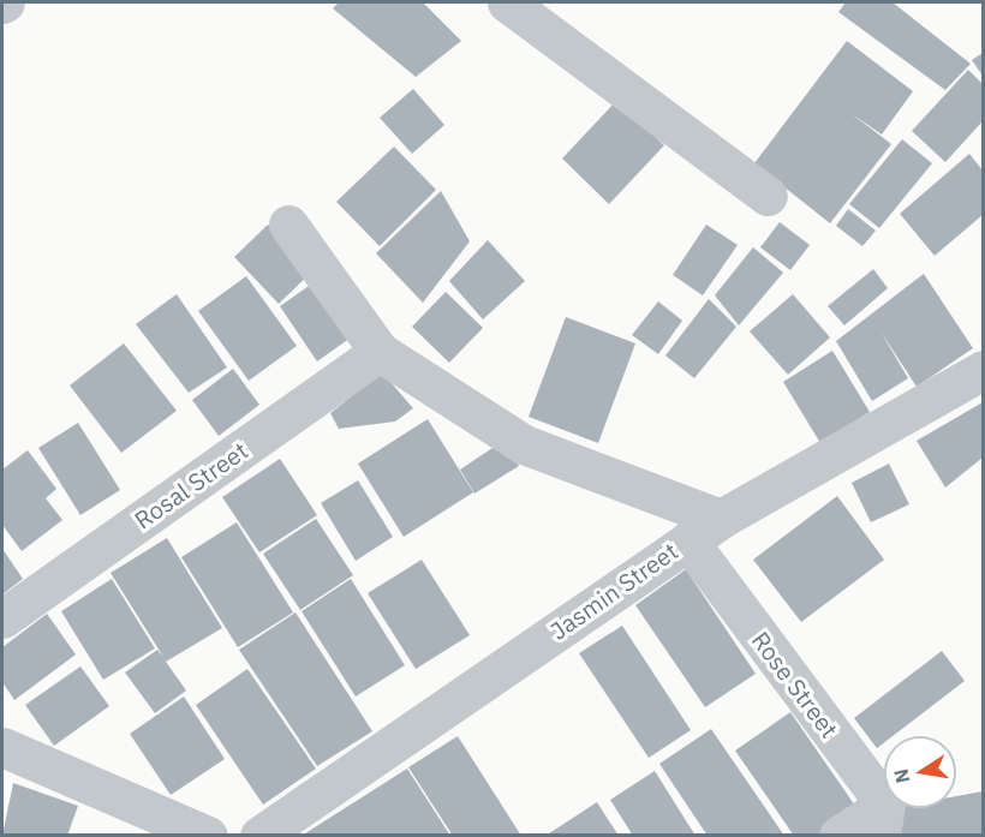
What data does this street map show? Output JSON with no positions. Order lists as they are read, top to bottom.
{
  "streets": {
    "street": ["Rosal Street", "Jasmin Street", "Rose Street"]
  },
  "crossings": [
    ["Jasmin Street", "Rose Street"]
  ],
  "north": "left"
}
